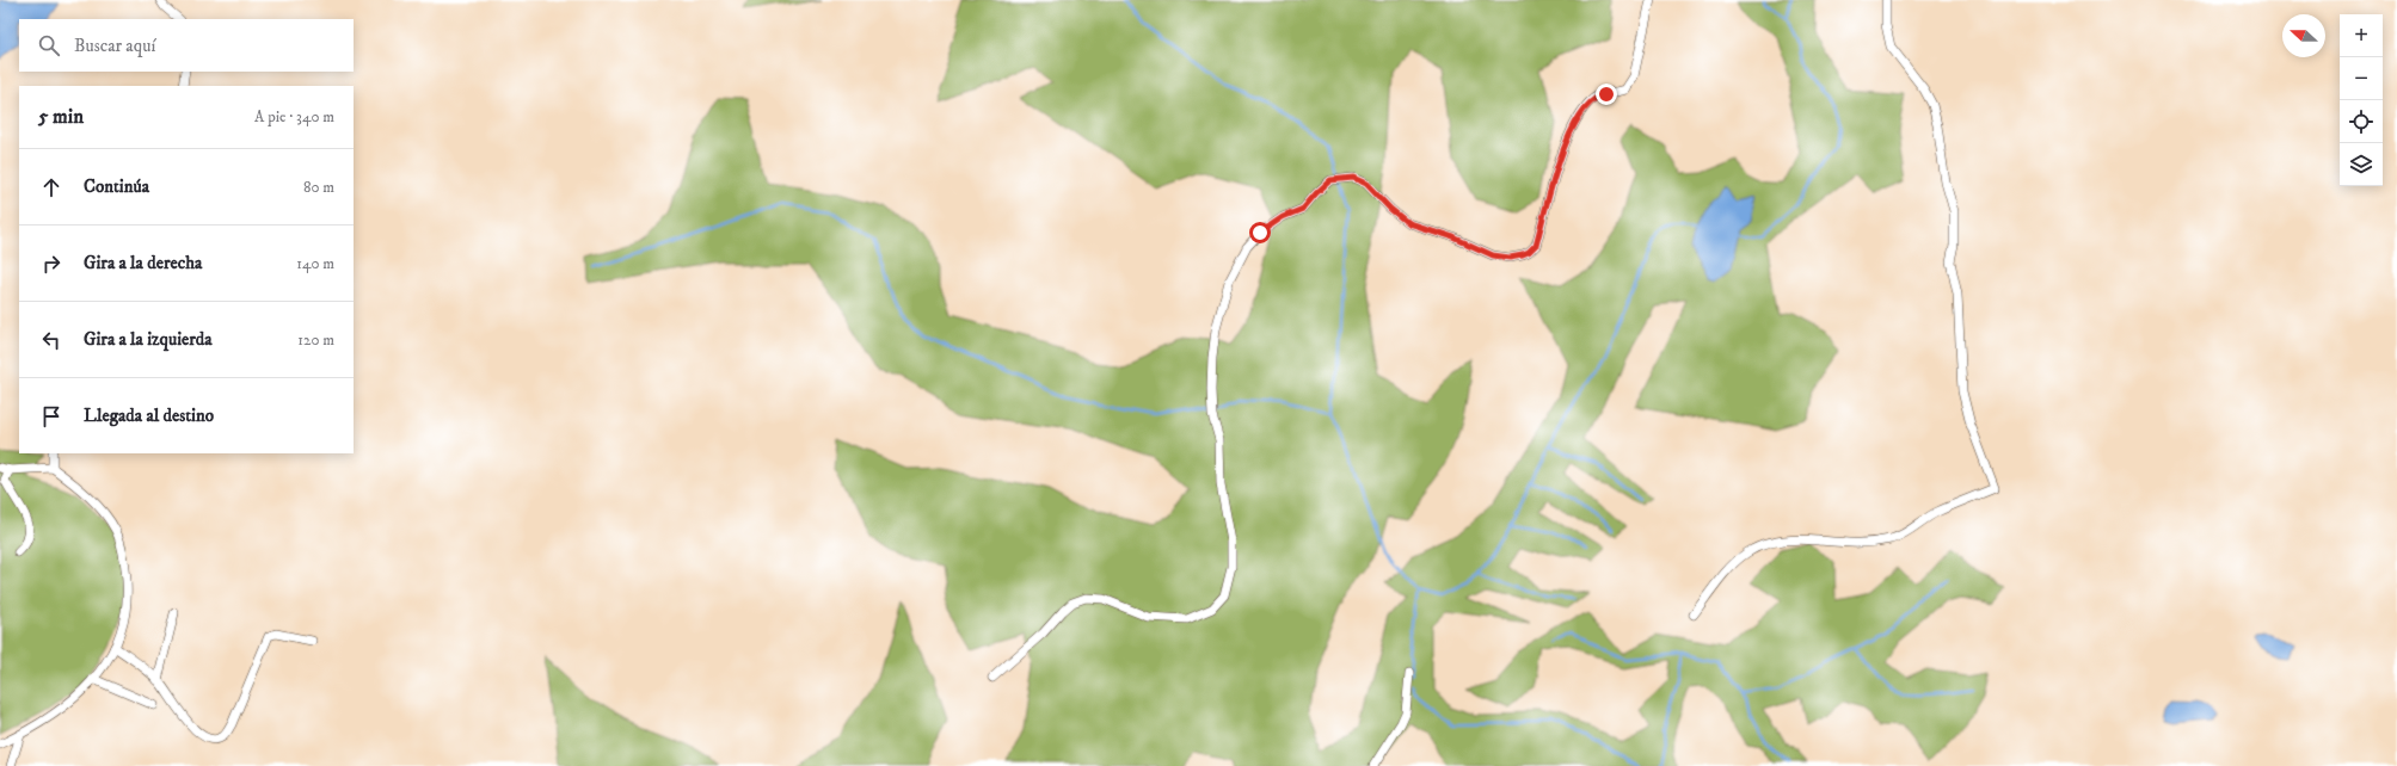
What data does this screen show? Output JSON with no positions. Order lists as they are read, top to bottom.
{
  "north": "left",
  "page": {
    "map_buttons": ["+", "−"],
    "search": "Buscar aquí",
    "heading": ["5 min", "A pie · 340 m"],
    "list": [
      ["Continúa", "80 m"],
      ["Gira a la derecha", "140 m"],
      ["Gira a la izquierda", "120 m"],
      "Llegada al destino"
    ]
  }
}
